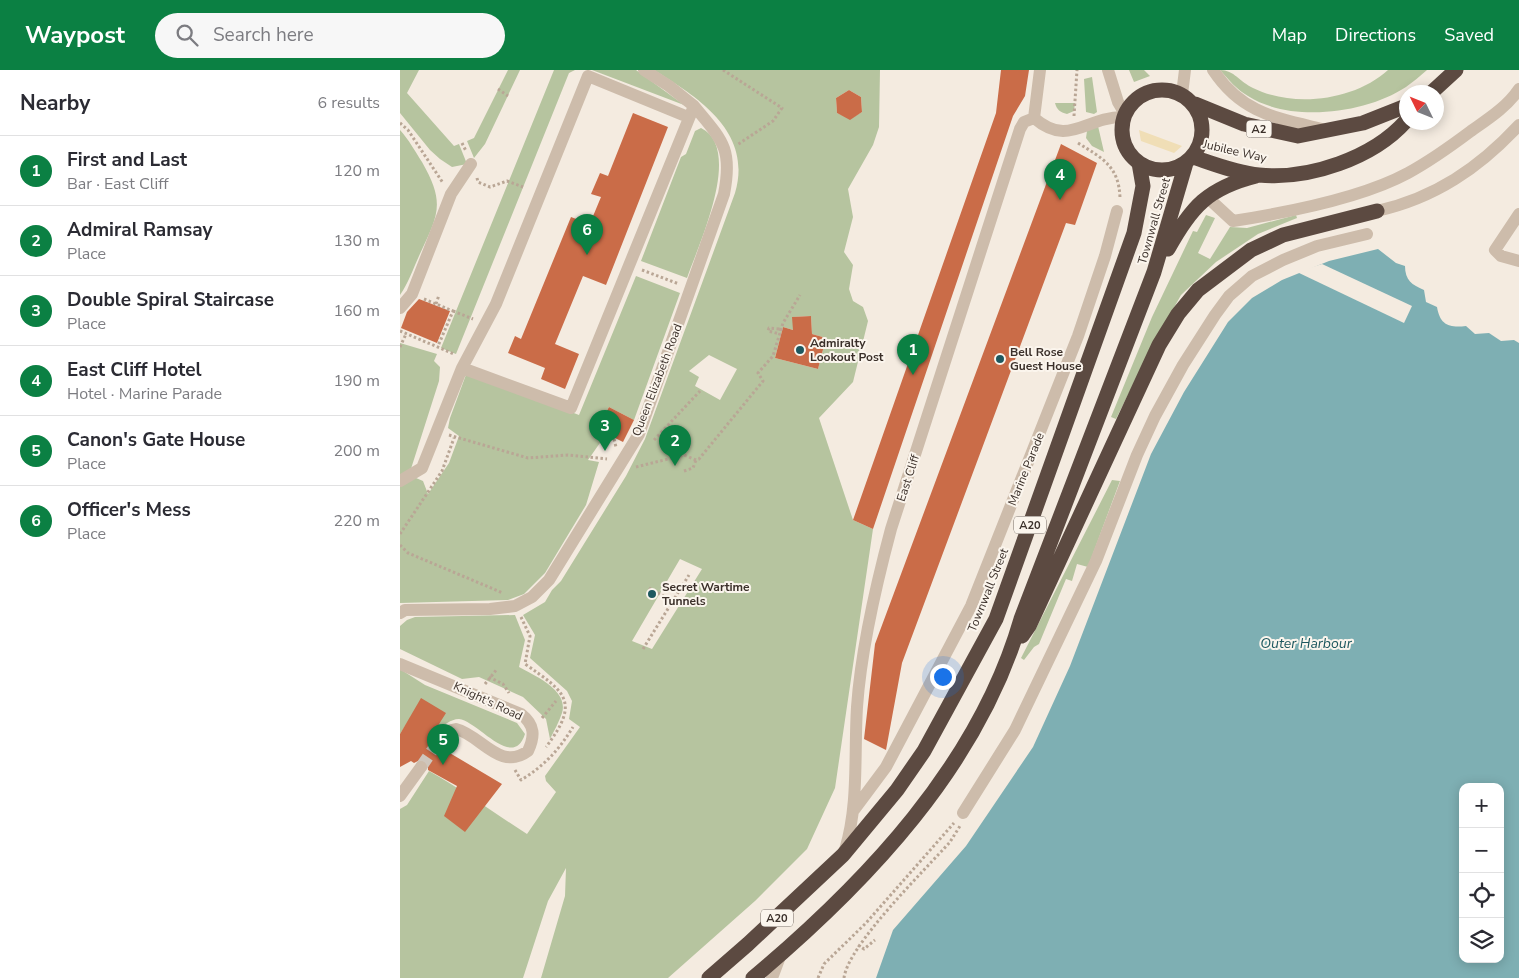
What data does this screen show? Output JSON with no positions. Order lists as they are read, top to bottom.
{
  "streets": {
    "highway": [
      "A2",
      "Jubilee Way",
      "Townwall Street",
      "A20"
    ],
    "street": [
      "Queen Elizabeth Road",
      "Marine Parade",
      "East Cliff",
      "Knight's Road"
    ]
  },
  "crossings": [
    ["A2", "Jubilee Way"],
    ["A2", "Townwall Street"],
    ["Jubilee Way", "Townwall Street"],
    ["Townwall Street", "East Cliff"],
    ["Marine Parade", "East Cliff"]
  ],
  "water": ["Outer Harbour"],
  "places": ["Admiralty Lookout Post", "Bell Rose Guest House", "Secret Wartime Tunnels"],
  "north": "top left",
  "page": {
    "header": "Waypost",
    "search": "Search here",
    "nav": ["Map", "Directions", "Saved"],
    "heading": ["Nearby", "6 results"],
    "list": [
      {
        "mark": "1",
        "name": "First and Last",
        "note": "Bar · East Cliff",
        "value": "120 m"
      },
      {
        "mark": "2",
        "name": "Admiral Ramsay",
        "note": "Place",
        "value": "130 m"
      },
      {
        "mark": "3",
        "name": "Double Spiral Staircase",
        "note": "Place",
        "value": "160 m"
      },
      {
        "mark": "4",
        "name": "East Cliff Hotel",
        "note": "Hotel · Marine Parade",
        "value": "190 m"
      },
      {
        "mark": "5",
        "name": "Canon's Gate House",
        "note": "Place",
        "value": "200 m"
      },
      {
        "mark": "6",
        "name": "Officer's Mess",
        "note": "Place",
        "value": "220 m"
      }
    ],
    "pins": [
      "4",
      "6",
      "1",
      "3",
      "2",
      "5"
    ],
    "map_buttons": ["+", "−"]
  }
}
